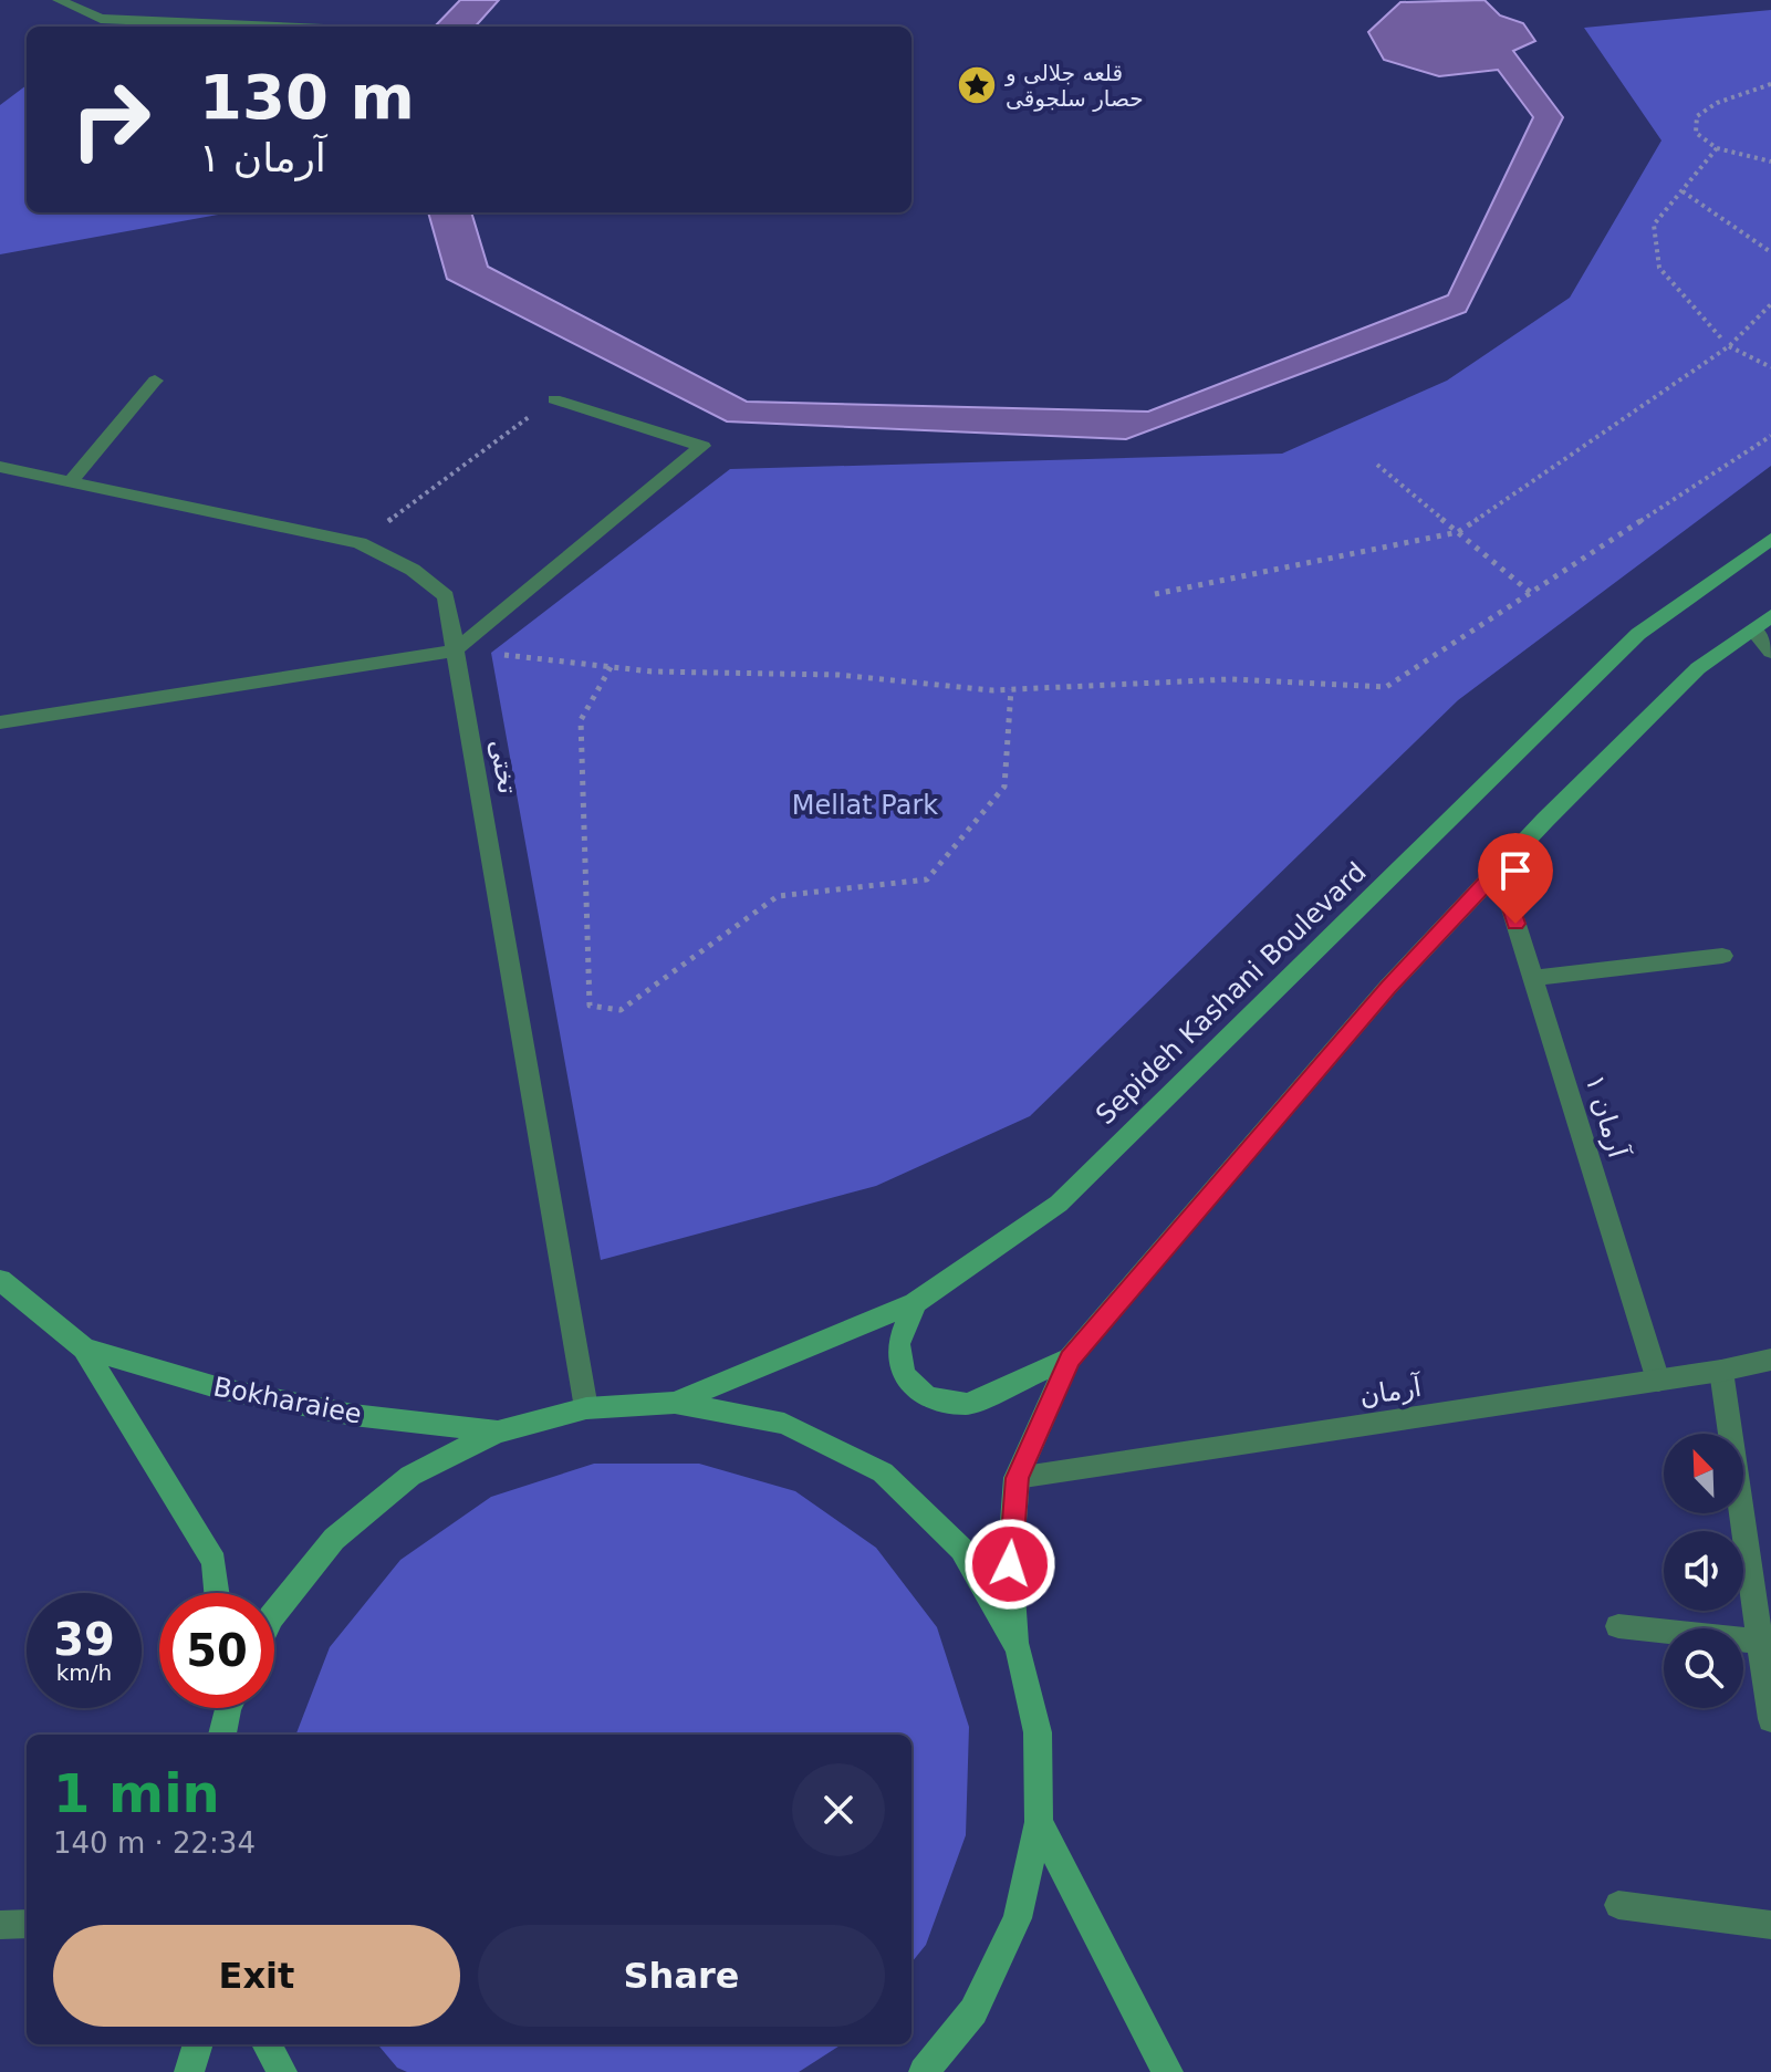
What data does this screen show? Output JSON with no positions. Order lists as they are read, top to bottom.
{
  "streets": {
    "main road": ["Sepideh Kashani Boulevard", "Bokharaiee"],
    "street": ["تختی", "آرمان ۱", "آرمان"]
  },
  "crossings": [
    ["آرمان ۱", "آرمان"]
  ],
  "parks": ["Mellat Park"],
  "places": {
    "place": ["قلعه جلالی و حصار سلجوقی"]
  },
  "north": "top left",
  "page": {
    "turn": ["130 m", "آرمان ۱"],
    "speed": "39 km/h",
    "limit": "50",
    "heading": ["1 min", "140 m · 22:34"],
    "buttons": ["Exit", "Share"]
  }
}
